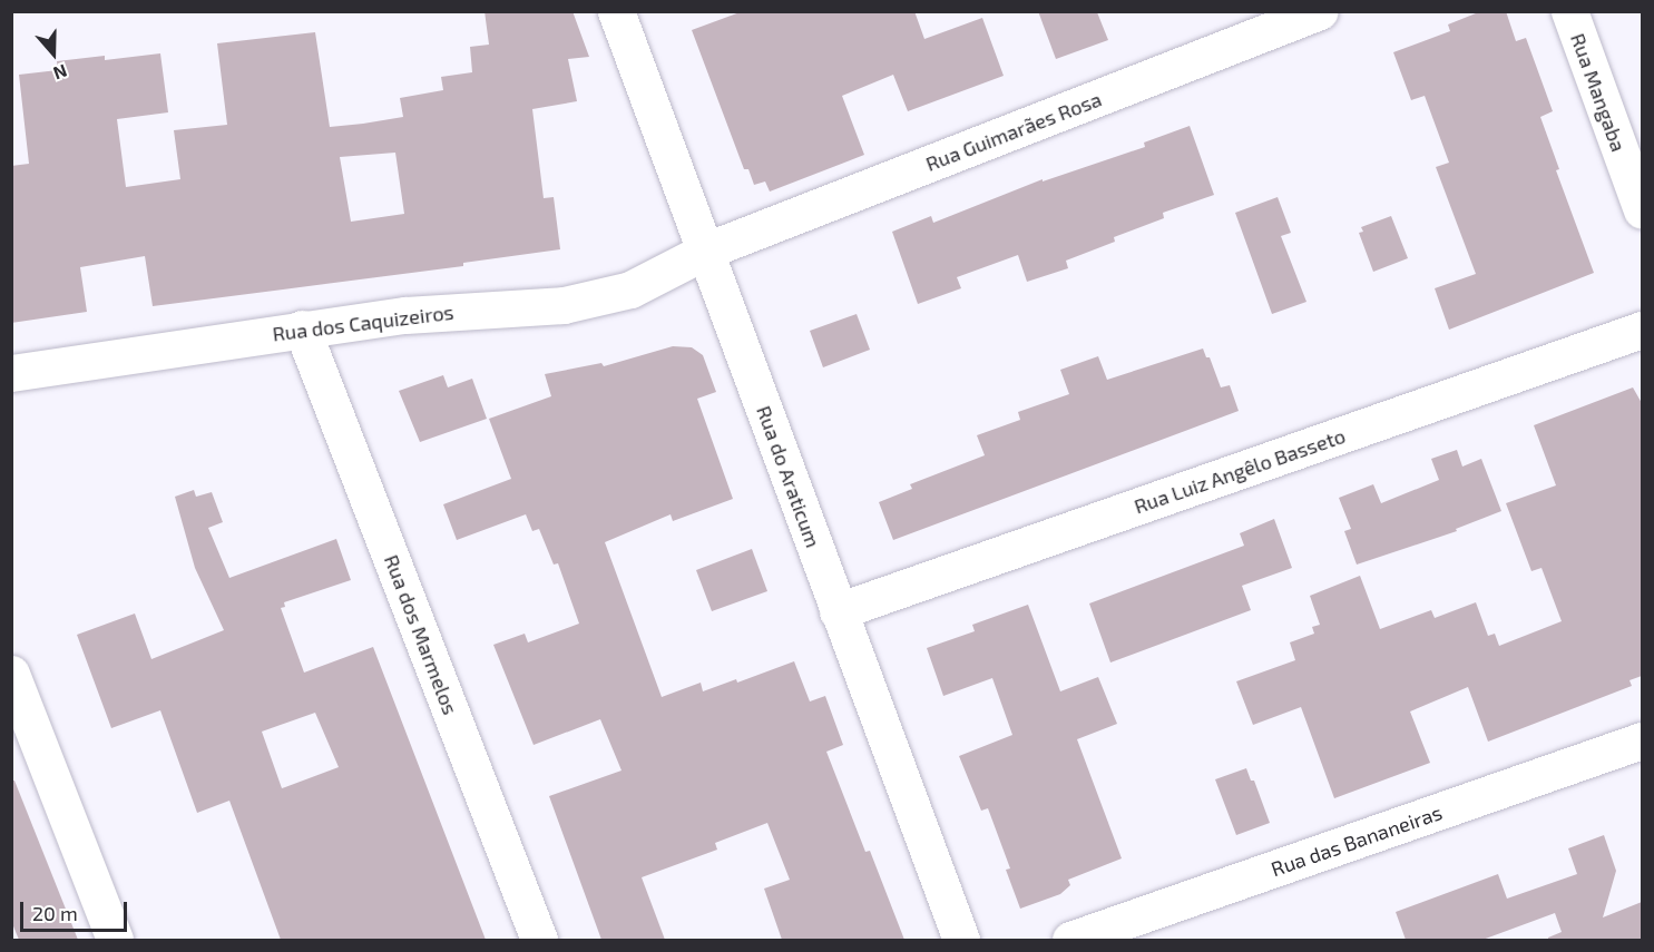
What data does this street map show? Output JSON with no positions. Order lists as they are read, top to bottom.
{
  "streets": {
    "street": [
      "Rua Mangaba",
      "Rua Guimarães Rosa",
      "Rua dos Caquizeiros",
      "Rua Luiz Angêlo Basseto",
      "Rua do Araticum",
      "Rua dos Marmelos",
      "Rua das Bananeiras"
    ]
  },
  "crossings": [
    ["Rua Guimarães Rosa", "Rua dos Caquizeiros"],
    ["Rua Guimarães Rosa", "Rua do Araticum"],
    ["Rua dos Caquizeiros", "Rua do Araticum"],
    ["Rua dos Caquizeiros", "Rua dos Marmelos"],
    ["Rua Luiz Angêlo Basseto", "Rua do Araticum"]
  ],
  "scale_bar": "20 m",
  "north": "bottom"
}
